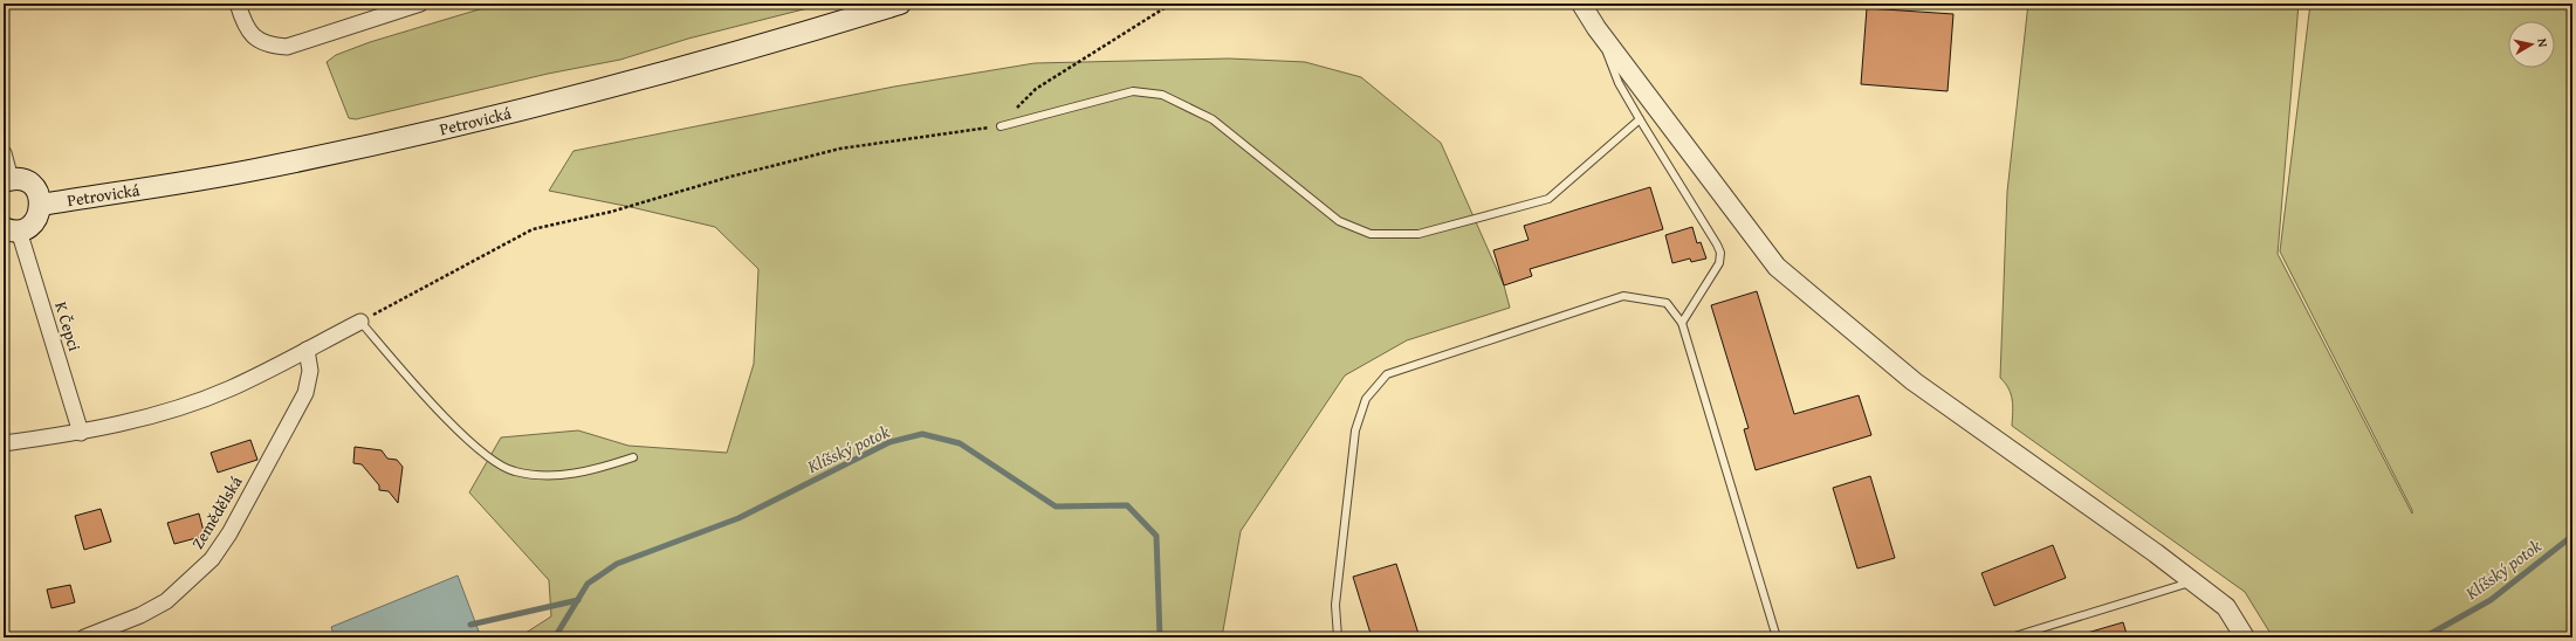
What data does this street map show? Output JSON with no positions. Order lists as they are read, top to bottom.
{
  "streets": {
    "main road": ["Petrovická"],
    "street": ["K Čepci", "Zemědělská"]
  },
  "water": ["Klíšský potok"],
  "north": "right"
}
